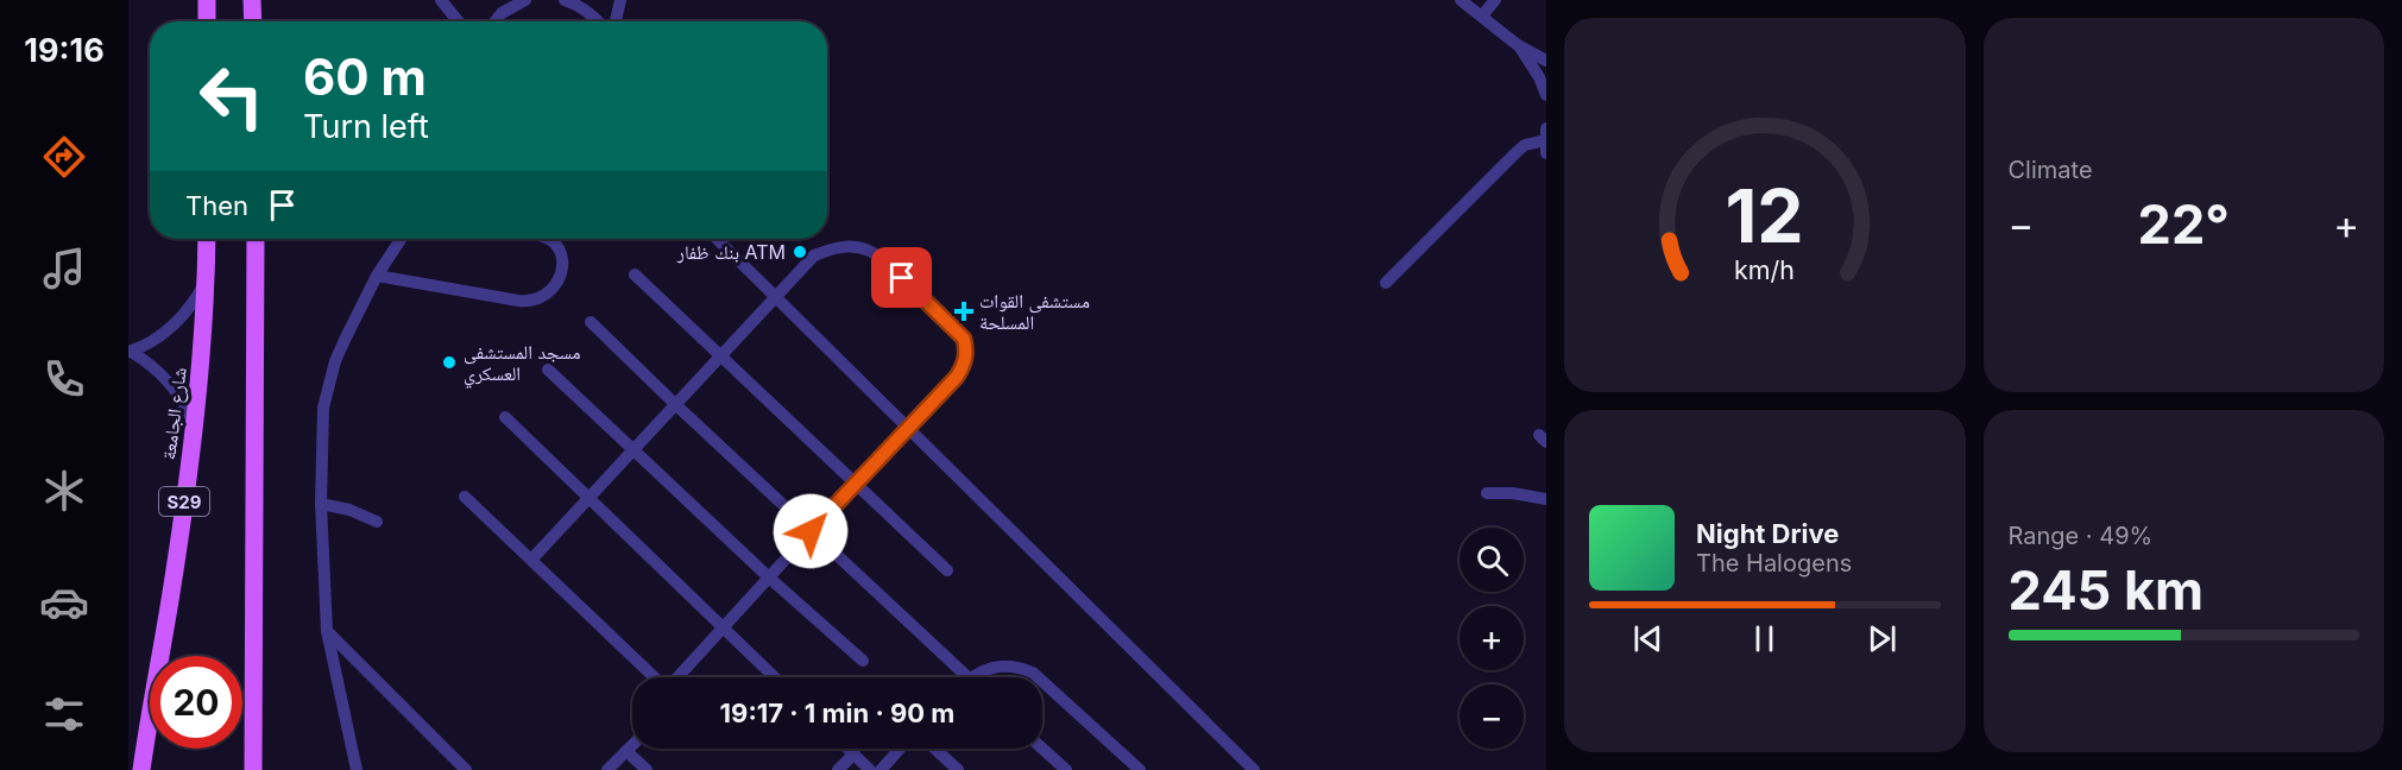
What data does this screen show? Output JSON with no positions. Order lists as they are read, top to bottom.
{
  "streets": {
    "main road": ["شارع الجامعة", "S29"]
  },
  "places": {
    "other": ["بنك ظفار ATM", "مسجد المستشفى العسكري"],
    "health": ["مستشفى القوات المسلحة"]
  },
  "page": {
    "tabs": "19:16",
    "tile": [
      "Climate",
      ["Range · 49%", "245 km"]
    ],
    "turn": ["60 m", "Turn left"],
    "then": "Then",
    "heat": ["−", "22°", "+"],
    "song": ["Night Drive", "The Halogens"],
    "map_buttons": ["+", "−"],
    "limit": "20",
    "trip": "19:17 · 1 min · 90 m",
    "gauge": ["12", "km/h"]
  }
}
